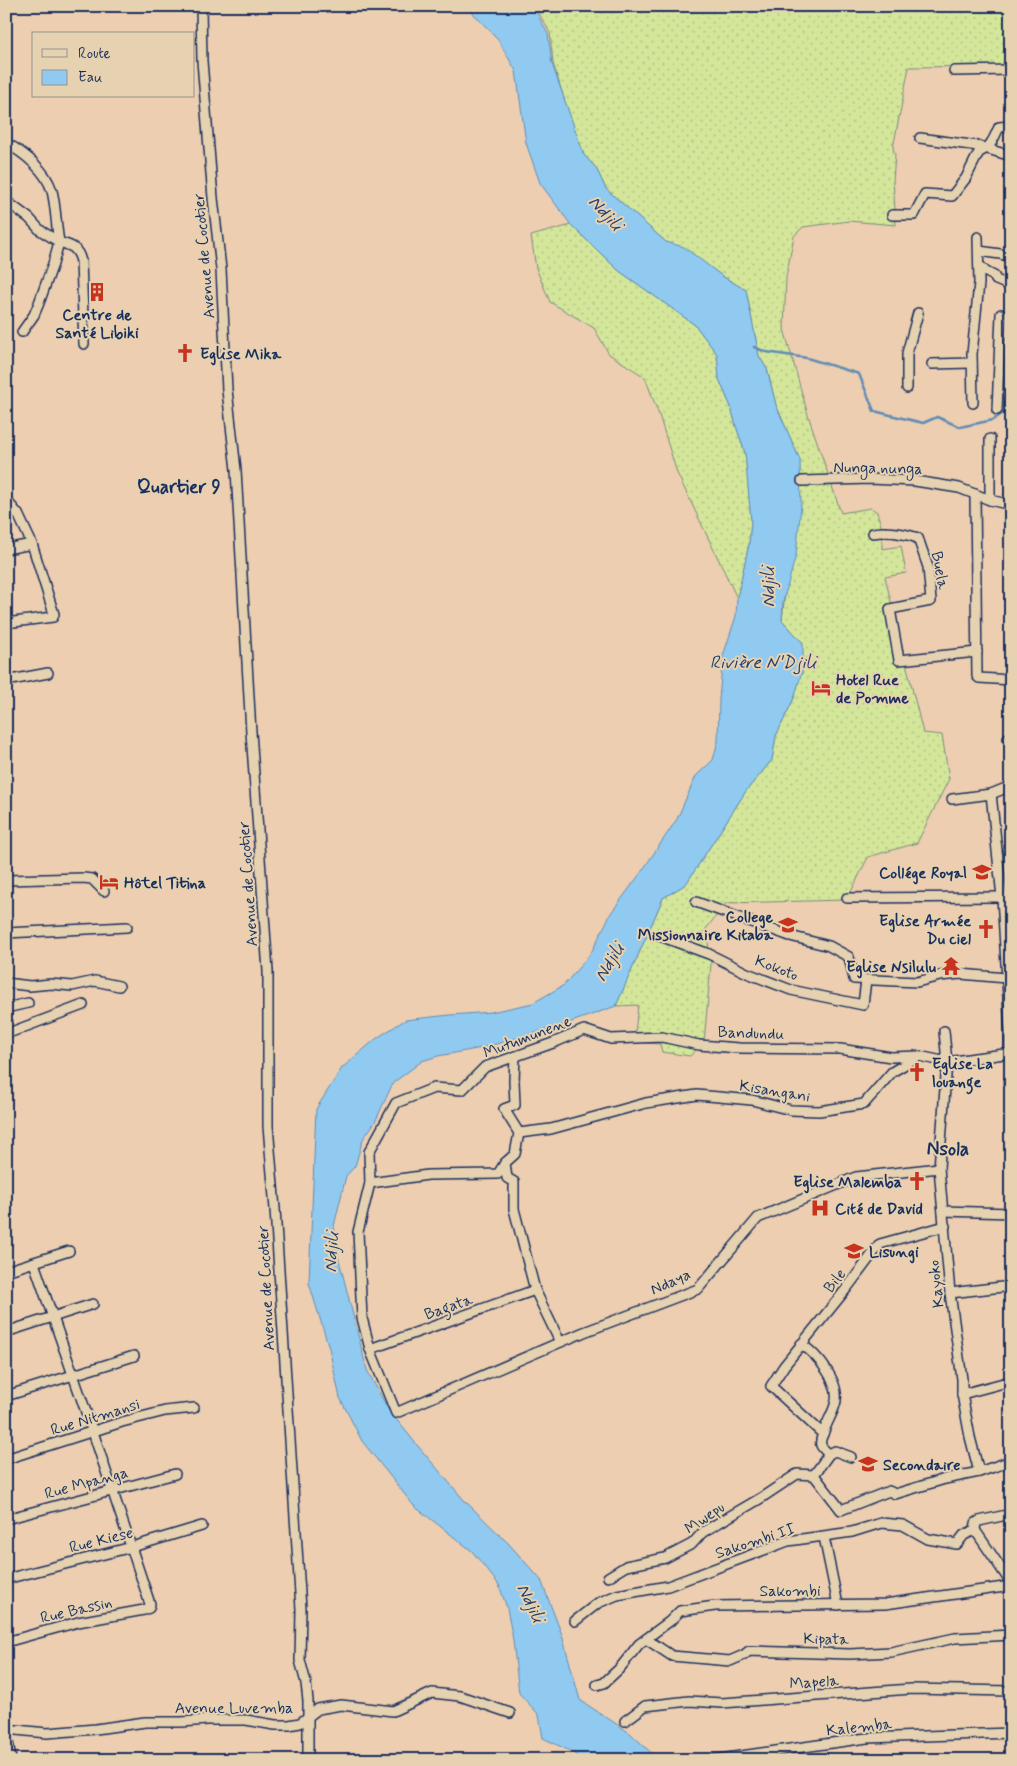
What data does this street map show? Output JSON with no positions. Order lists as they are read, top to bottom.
{
  "streets": {
    "street": [
      "Avenue de Cocotier",
      "Nunga nunga",
      "Buela",
      "Kokoto",
      "Bandundu",
      "Mutumunene",
      "Kisangani",
      "Bile",
      "Ndaya",
      "Kayoko",
      "Bagata",
      "Rue Nitmansi",
      "Rue Mpanga",
      "Mwepu",
      "Rue Kiese",
      "Sakombi II",
      "Sakombi",
      "Rue Bassin",
      "Kipata",
      "Mapela",
      "Avenue Luvemba",
      "Kalemba"
    ]
  },
  "crossings": [
    ["Avenue de Cocotier", "Avenue Luvemba"],
    ["Bandundu", "Mutumunene"],
    ["Bandundu", "Kisangani"],
    ["Mutumunene", "Ndaya"],
    ["Mutumunene", "Bagata"],
    ["Bile", "Kayoko"],
    ["Ndaya", "Kayoko"],
    ["Rue Kiese", "Rue Bassin"],
    ["Sakombi", "Kipata"]
  ],
  "districts": ["Quartier 9", "Nsola"],
  "water": ["Ndjili", "Rivière N'Djili"],
  "places": {
    "building": ["Centre de Santé Libiki"],
    "church": [
      "Eglise Mika",
      "Eglise Armée Du ciel",
      "Eglise La louange",
      "Eglise Malemba"
    ],
    "hotel": ["Hotel Rue de Pomme", "Hôtel Titina"],
    "school or university": [
      "Collége Royal",
      "College Missionnaire Kitaba",
      "Lisungi",
      "Secondaire"
    ],
    "temple": ["Eglise Nsilulu"],
    "hospital": ["Cité de David"]
  },
  "legend": ["Route", "Eau"]
}
